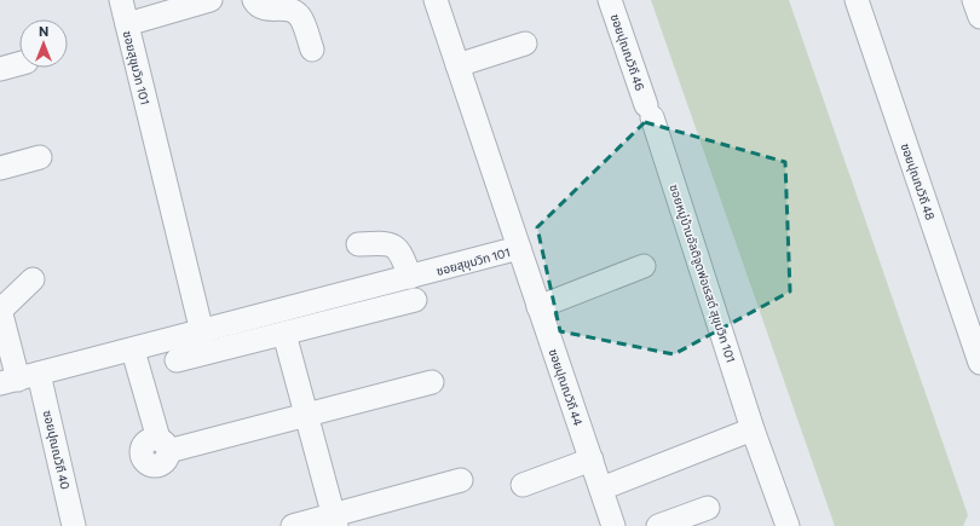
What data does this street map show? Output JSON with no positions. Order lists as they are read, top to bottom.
{
  "streets": {
    "street": [
      "ซอยปุณณวิถี 46",
      "ซอยสุขุมวิท 101",
      "ซอยปุณณวิถี 48",
      "ซอยหมู่บ้านอัลติจูดฟอเรสต์ สุขุมวิท 101",
      "ซอยปุณณวิถี 44",
      "ซอยปุณณวิถี 40"
    ]
  },
  "crossings": [
    ["ซอยปุณณวิถี 46", "ซอยหมู่บ้านอัลติจูดฟอเรสต์ สุขุมวิท 101"],
    ["ซอยสุขุมวิท 101", "ซอยปุณณวิถี 44"],
    ["ซอยสุขุมวิท 101", "ซอยปุณณวิถี 40"]
  ],
  "north": "top"
}
